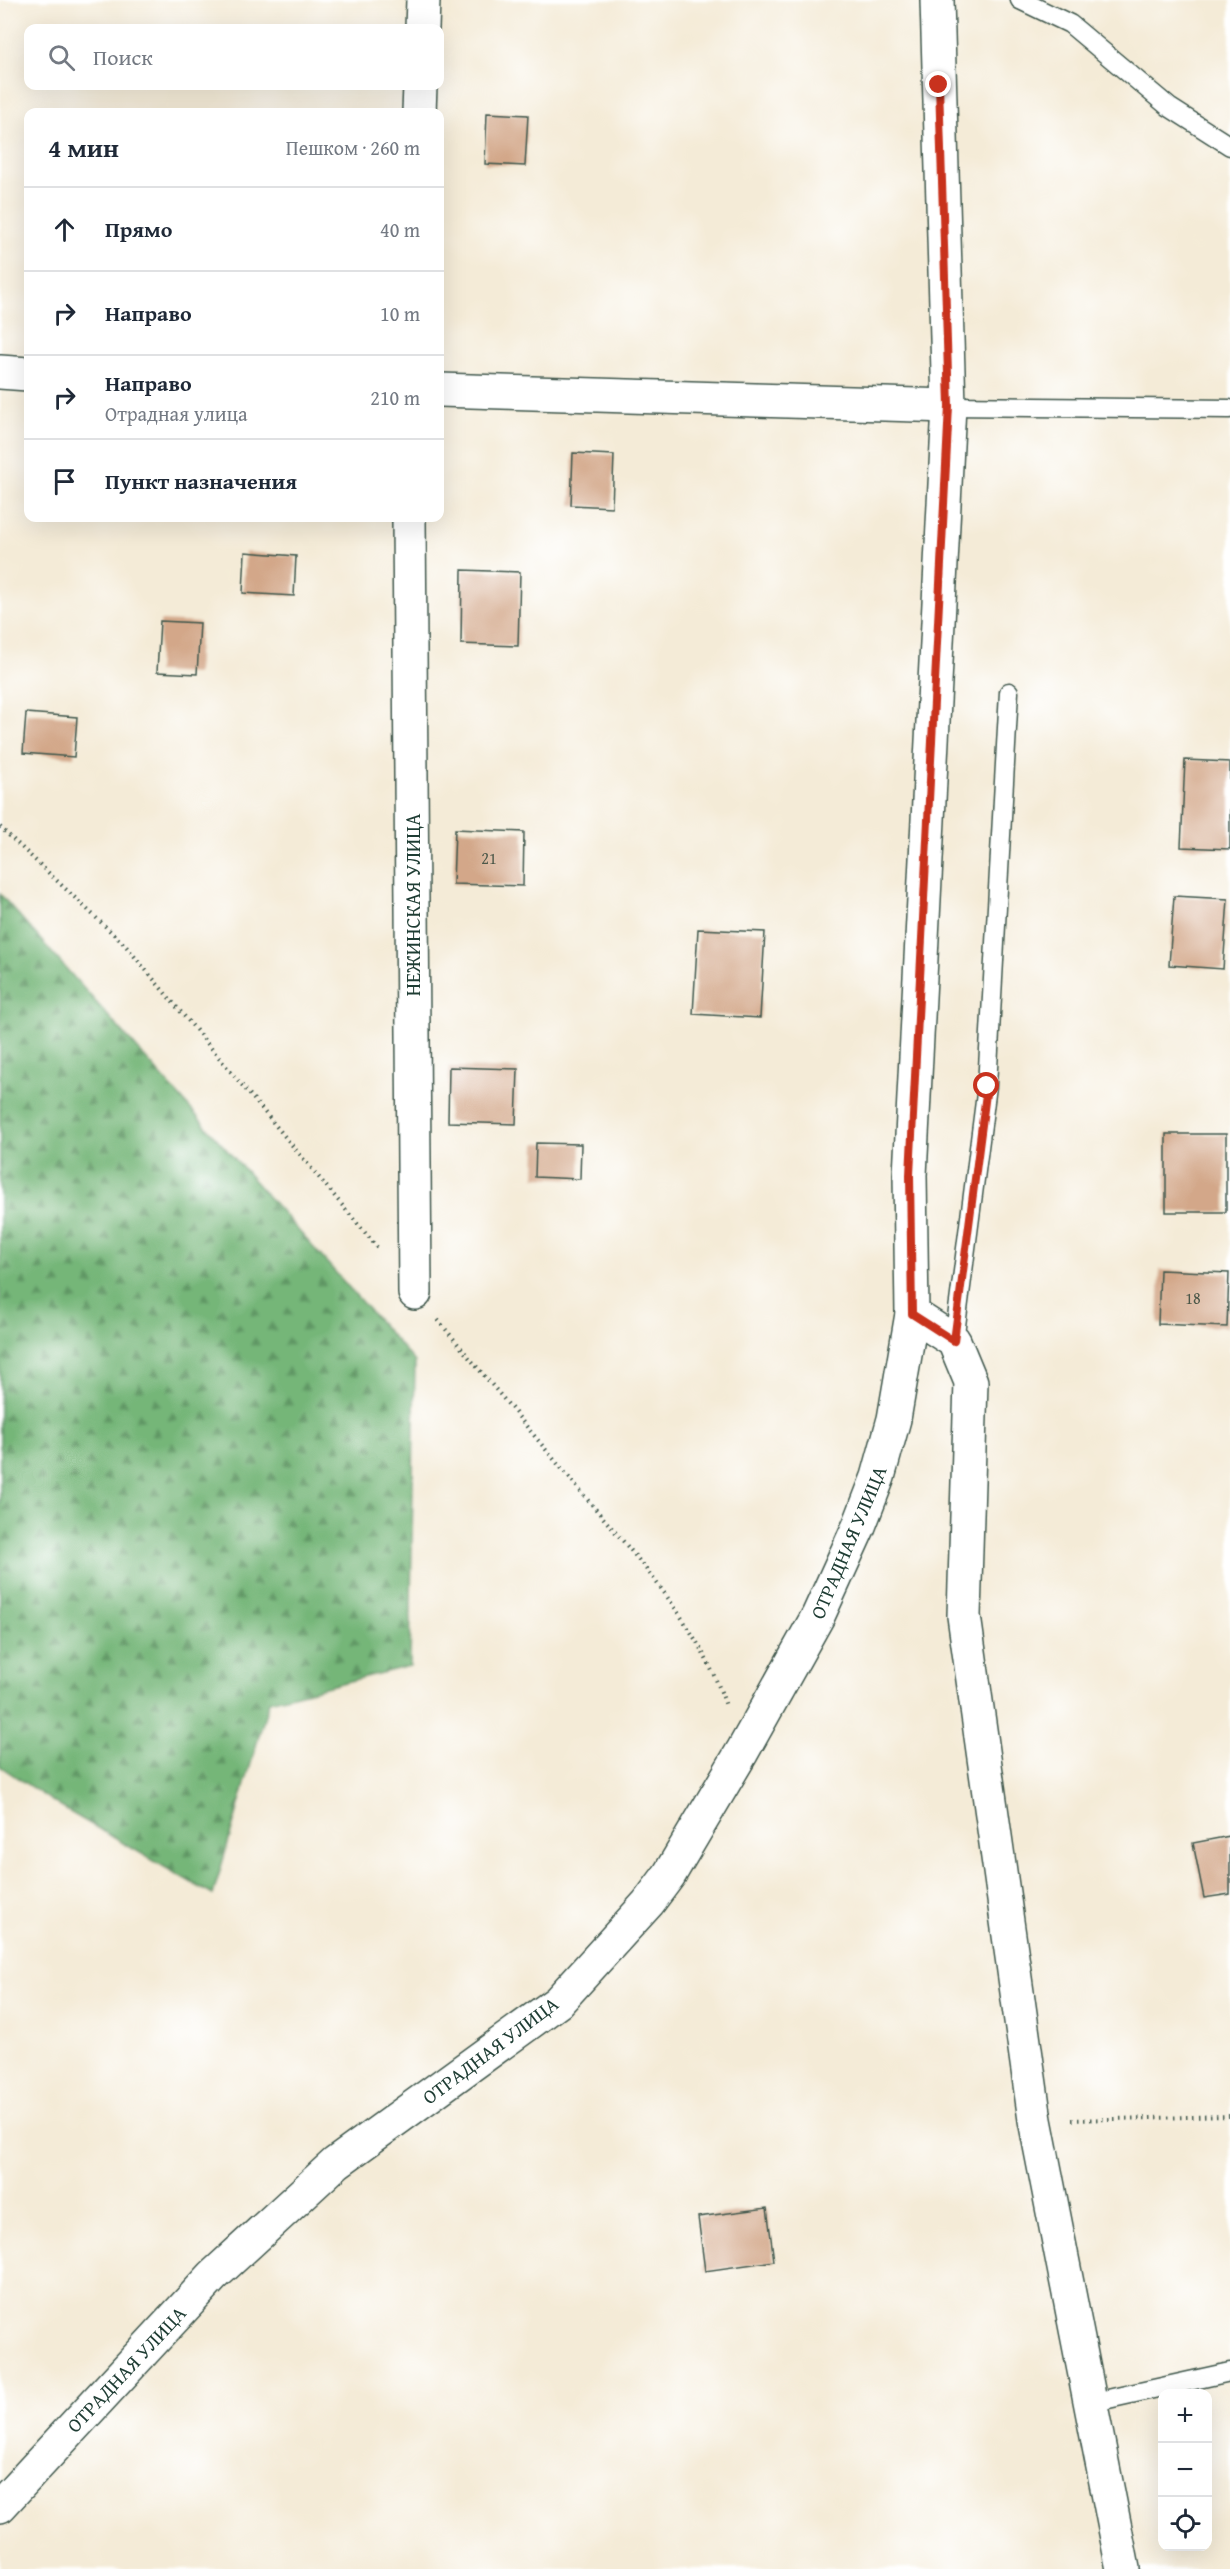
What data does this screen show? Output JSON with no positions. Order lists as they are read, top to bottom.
{
  "streets": {
    "street": ["НЕЖИНСКАЯ УЛИЦА", "ОТРАДНАЯ УЛИЦА"]
  },
  "house_numbers": ["21", "18"],
  "page": {
    "search": "Поиск",
    "heading": ["4 мин", "Пешком · 260 m"],
    "list": [
      ["Прямо", "40 m"],
      ["Направо", "10 m"],
      ["Направо", "Отрадная улица", "210 m"],
      "Пункт назначения"
    ],
    "map_buttons": ["+", "−"]
  }
}
